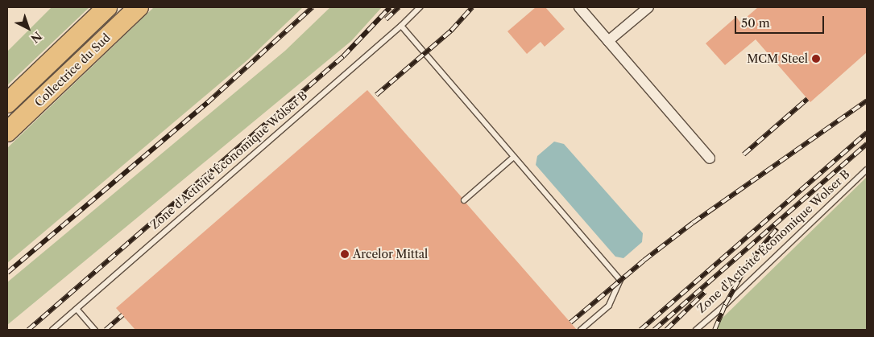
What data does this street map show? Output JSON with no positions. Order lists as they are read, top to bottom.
{
  "streets": {
    "highway": ["Collectrice du Sud"],
    "lane": ["Zone d'Activité Économique Wolser B"]
  },
  "places": ["MCM Steel", "Arcelor Mittal"],
  "scale_bar": "50 m",
  "north": "bottom right"
}
